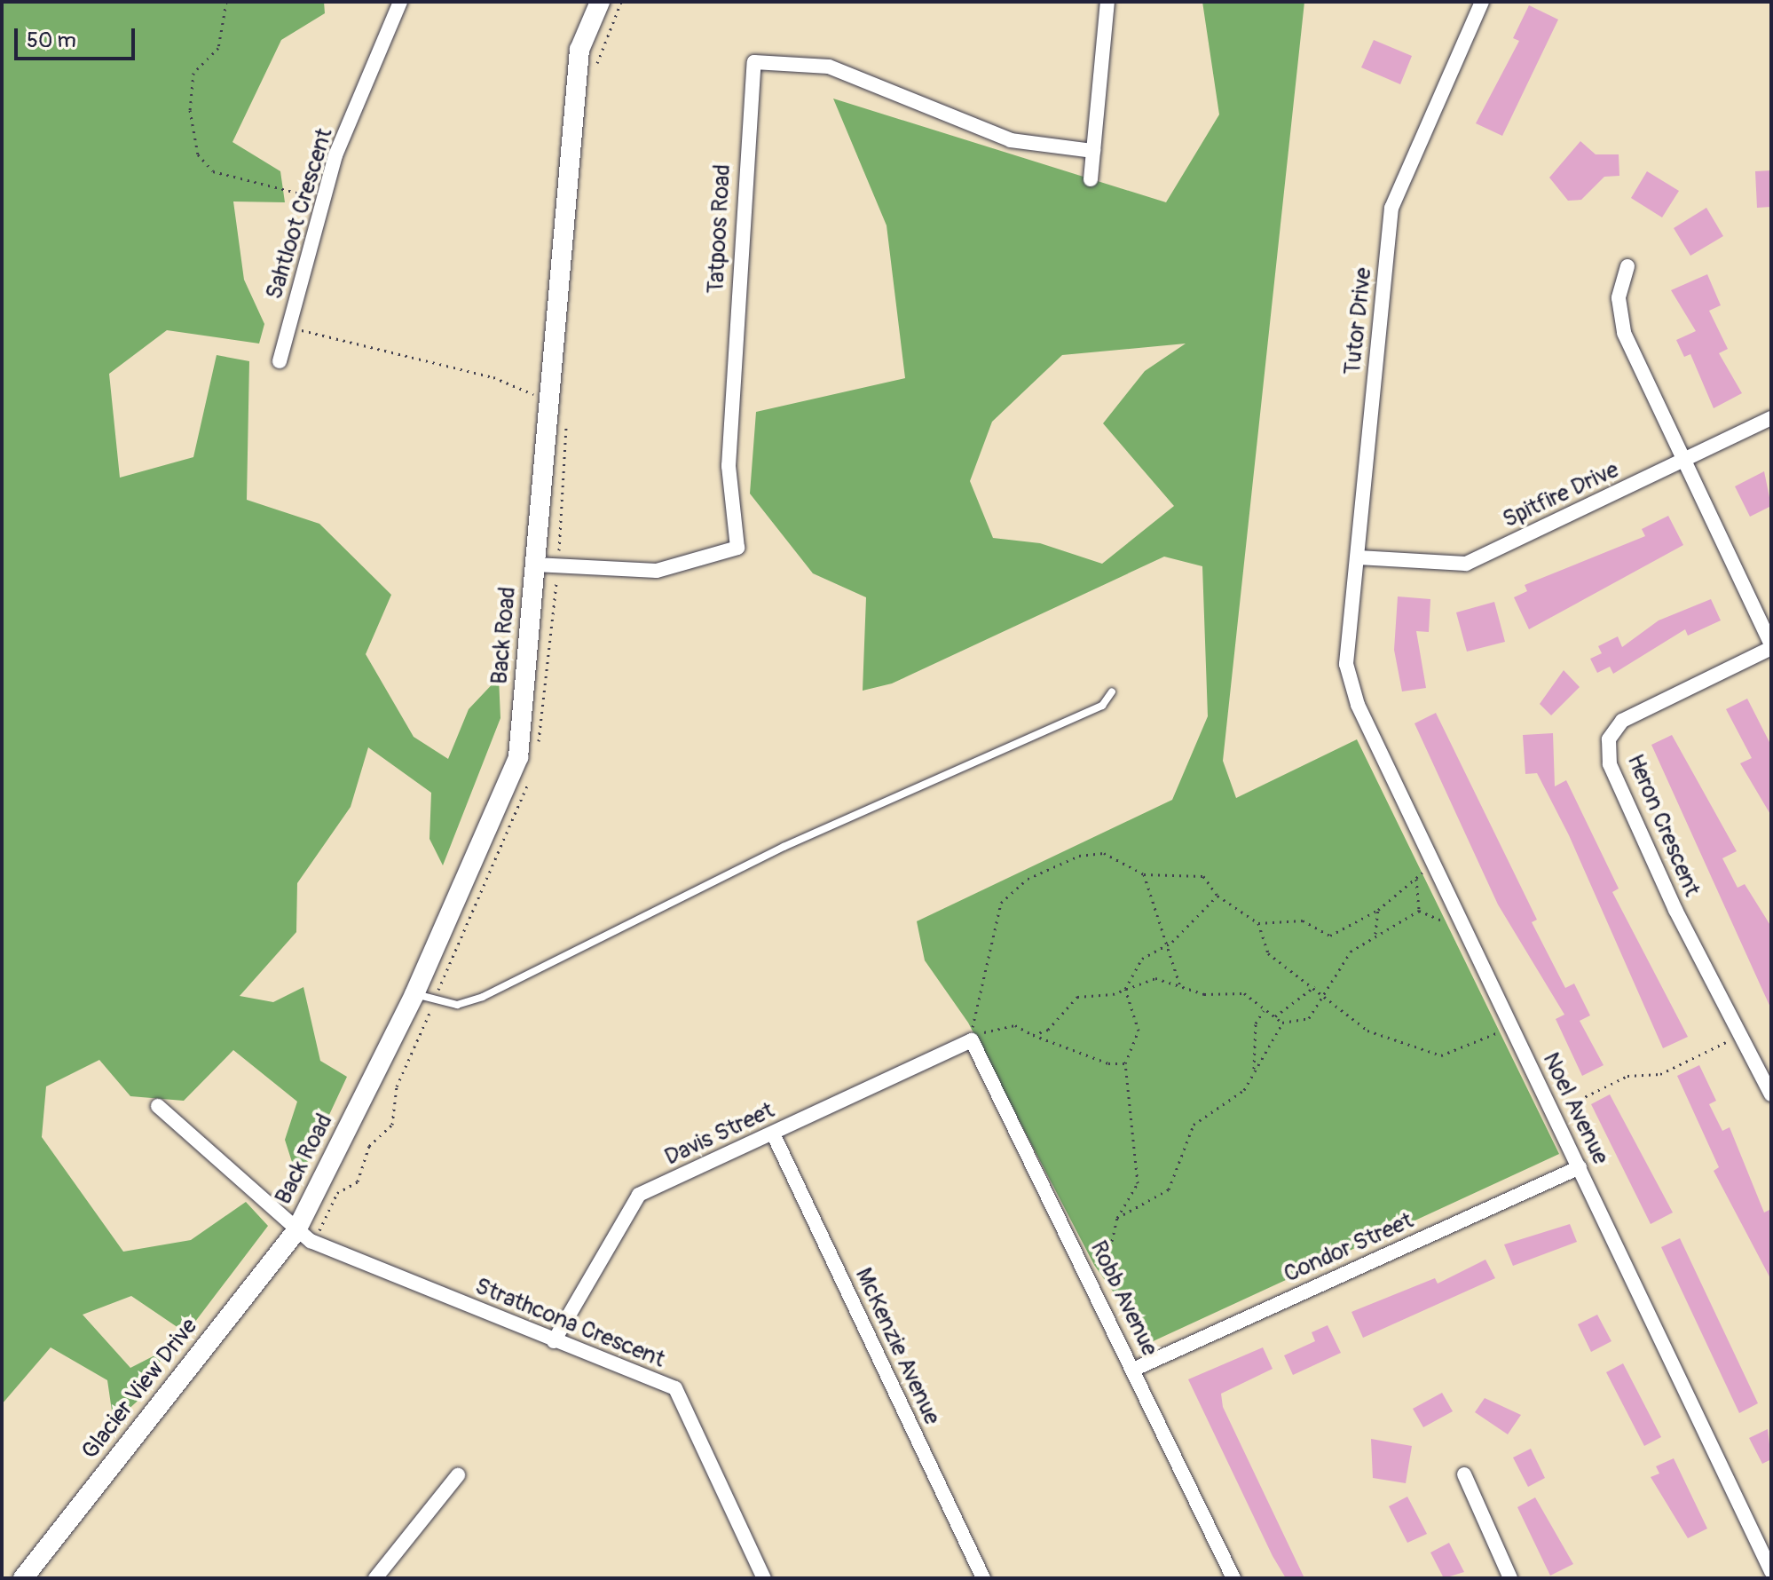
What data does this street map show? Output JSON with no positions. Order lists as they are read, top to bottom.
{
  "streets": {
    "street": [
      "Sahtloot Crescent",
      "Tatpoos Road",
      "Tutor Drive",
      "Spitfire Drive",
      "Back Road",
      "Heron Crescent",
      "Noel Avenue",
      "Davis Street",
      "Condor Street",
      "Robb Avenue",
      "Strathcona Crescent",
      "McKenzie Avenue",
      "Glacier View Drive"
    ]
  },
  "crossings": [
    ["Tatpoos Road", "Back Road"],
    ["Tutor Drive", "Spitfire Drive"],
    ["Tutor Drive", "Noel Avenue"],
    ["Back Road", "Strathcona Crescent"],
    ["Back Road", "Glacier View Drive"],
    ["Noel Avenue", "Condor Street"],
    ["Davis Street", "Robb Avenue"],
    ["Davis Street", "Strathcona Crescent"],
    ["Davis Street", "McKenzie Avenue"],
    ["Condor Street", "Robb Avenue"],
    ["Strathcona Crescent", "Glacier View Drive"]
  ],
  "scale_bar": "50 m"
}
